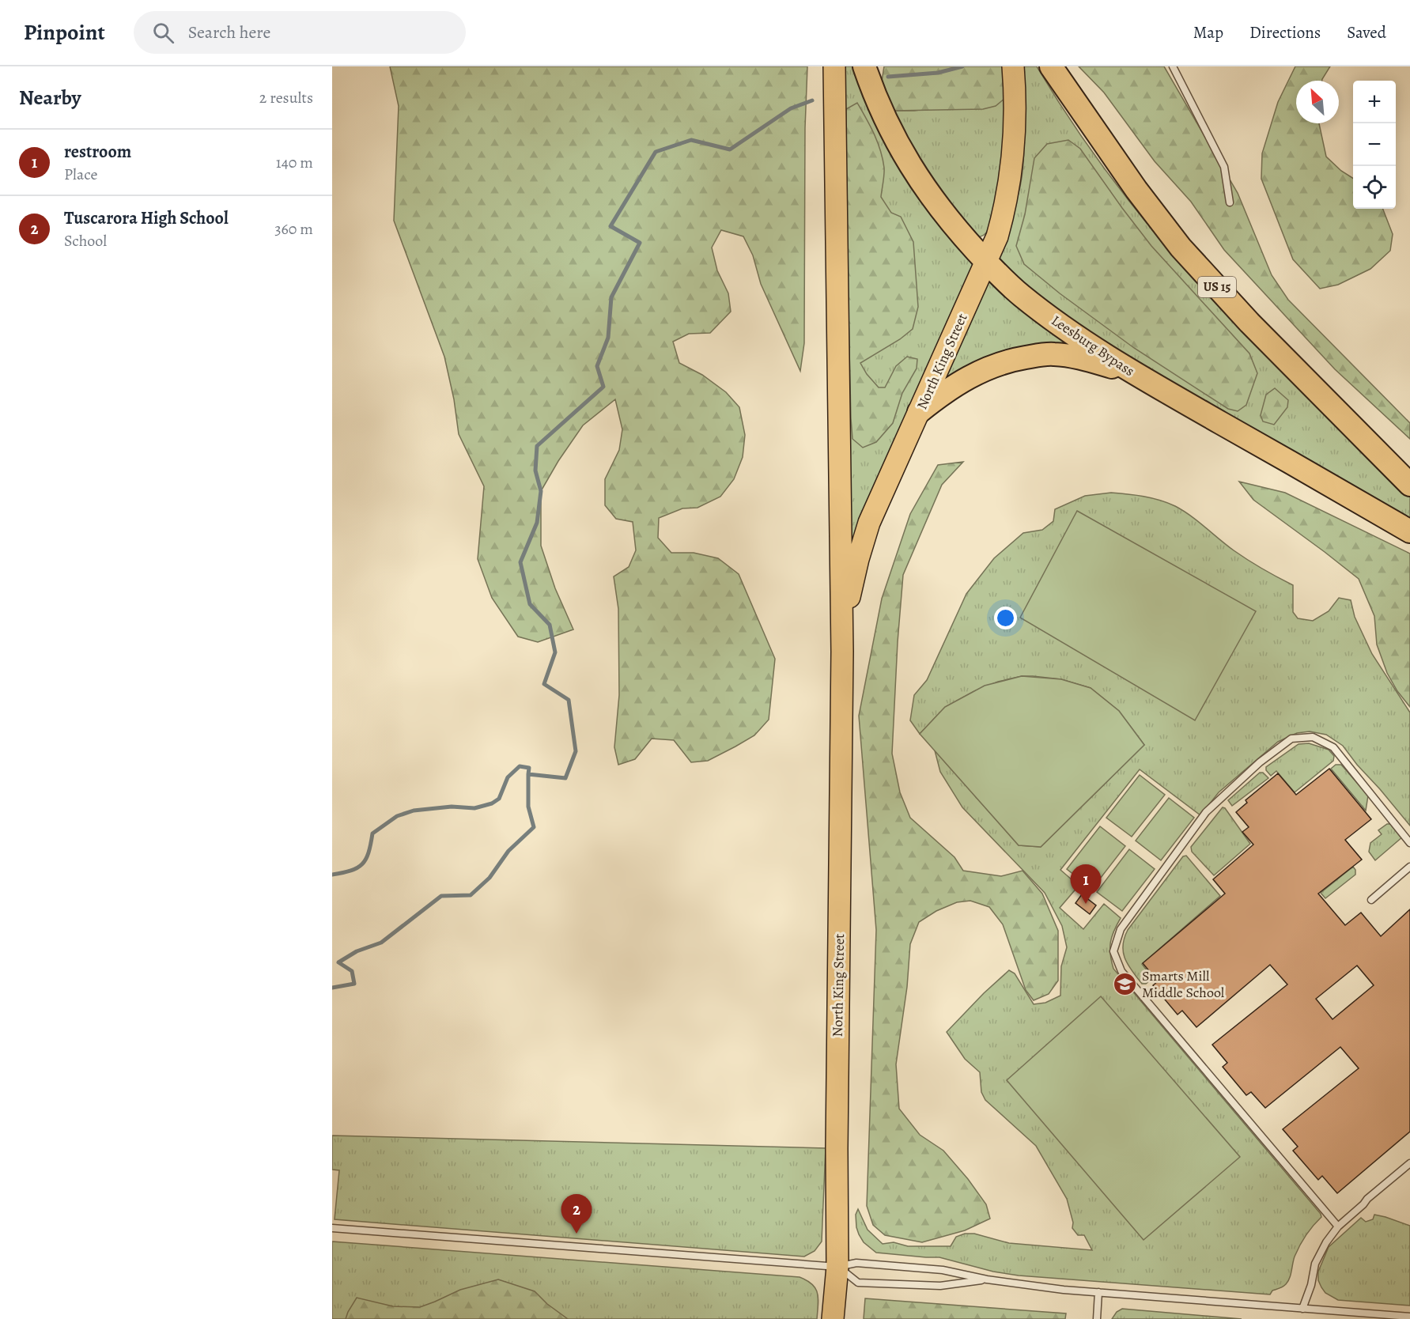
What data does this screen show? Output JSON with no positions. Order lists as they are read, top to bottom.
{
  "streets": {
    "highway": ["US 15", "Leesburg Bypass"],
    "main road": ["North King Street"]
  },
  "crossings": [
    ["Leesburg Bypass", "North King Street"]
  ],
  "places": {
    "school or university": ["Smarts Mill Middle School"]
  },
  "north": "top left",
  "page": {
    "header": "Pinpoint",
    "search": "Search here",
    "nav": ["Map", "Directions", "Saved"],
    "heading": ["Nearby", "2 results"],
    "map_buttons": ["+", "−"],
    "list": [
      {
        "mark": "1",
        "name": "restroom",
        "note": "Place",
        "value": "140 m"
      },
      {
        "mark": "2",
        "name": "Tuscarora High School",
        "note": "School",
        "value": "360 m"
      }
    ],
    "pins": ["1", "2"]
  }
}
